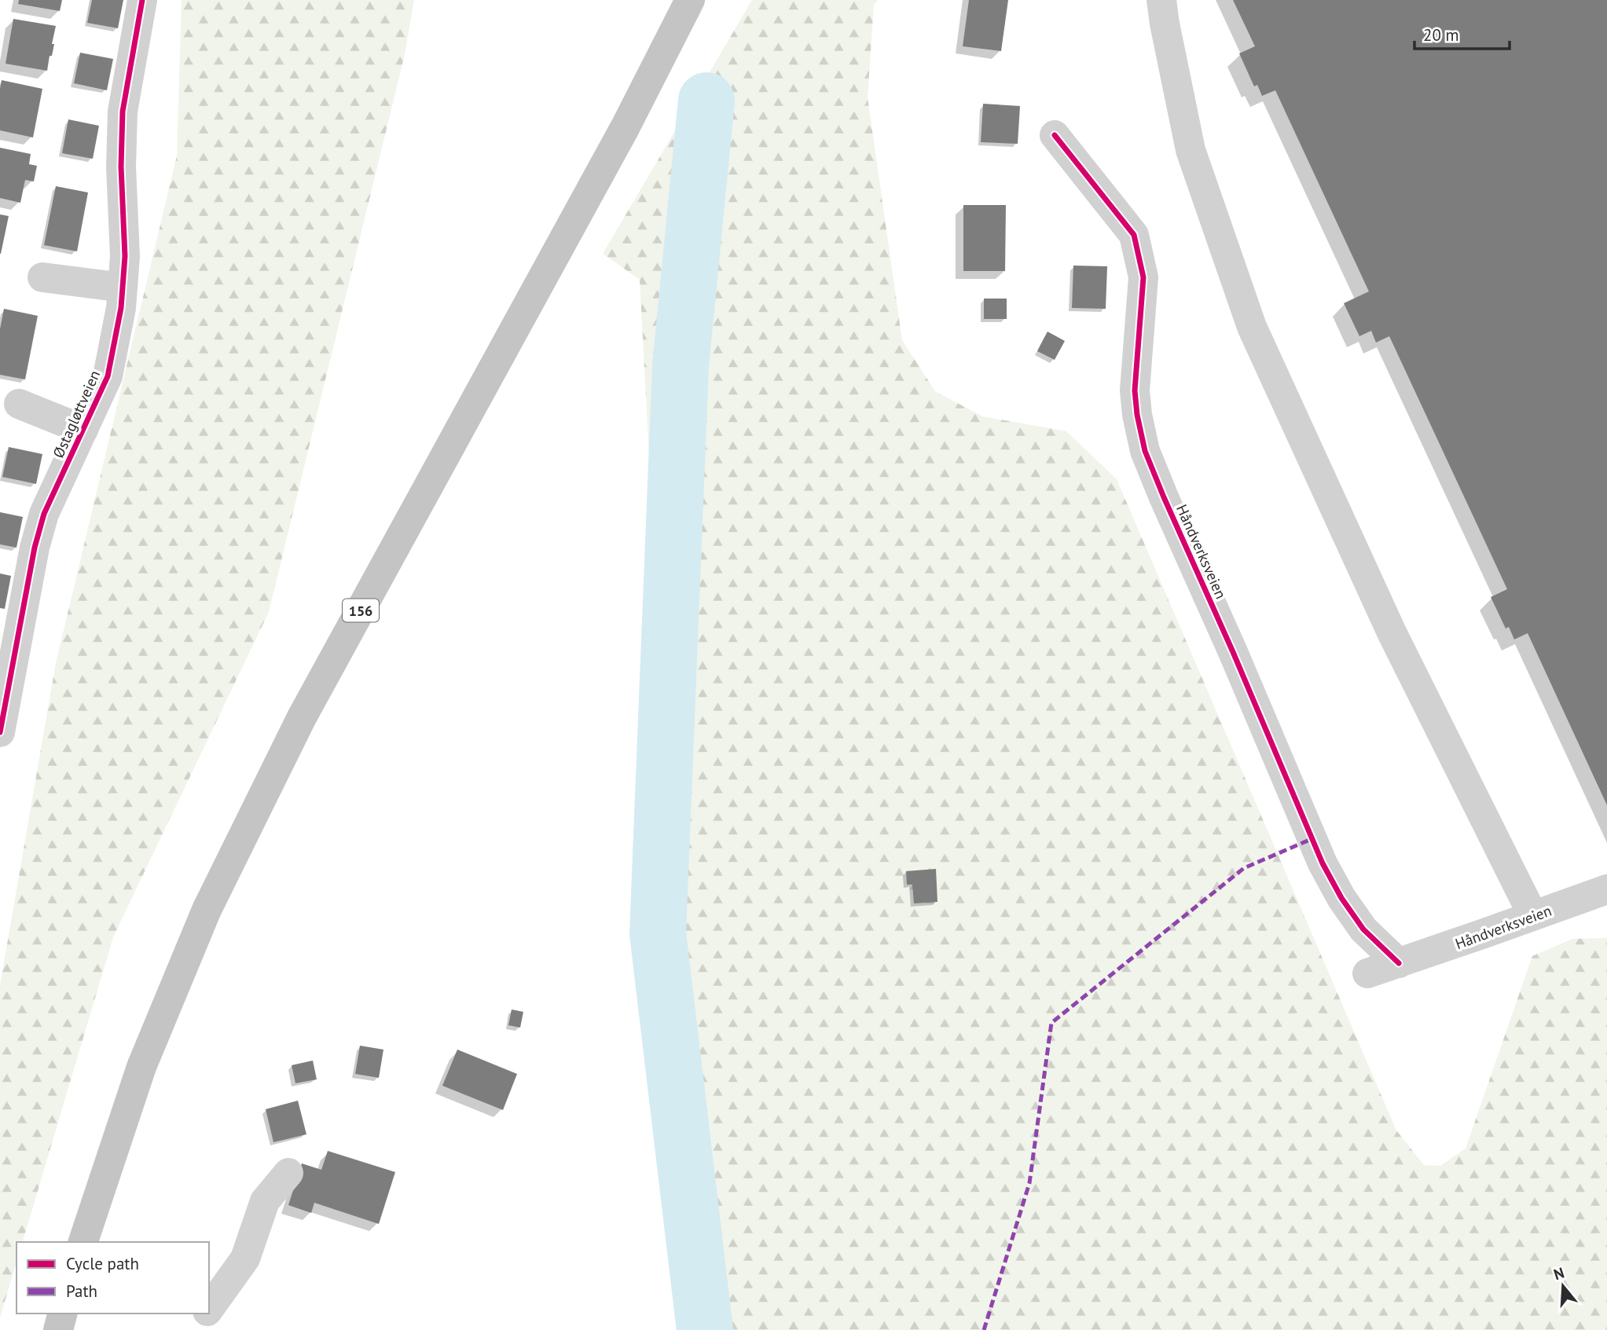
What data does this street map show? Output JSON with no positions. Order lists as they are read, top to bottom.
{
  "streets": {
    "main road": ["156"],
    "street": ["Østagløttveien", "Håndverksveien"]
  },
  "legend": ["Cycle path", "Path"],
  "scale_bar": "20 m",
  "north": "top"
}
